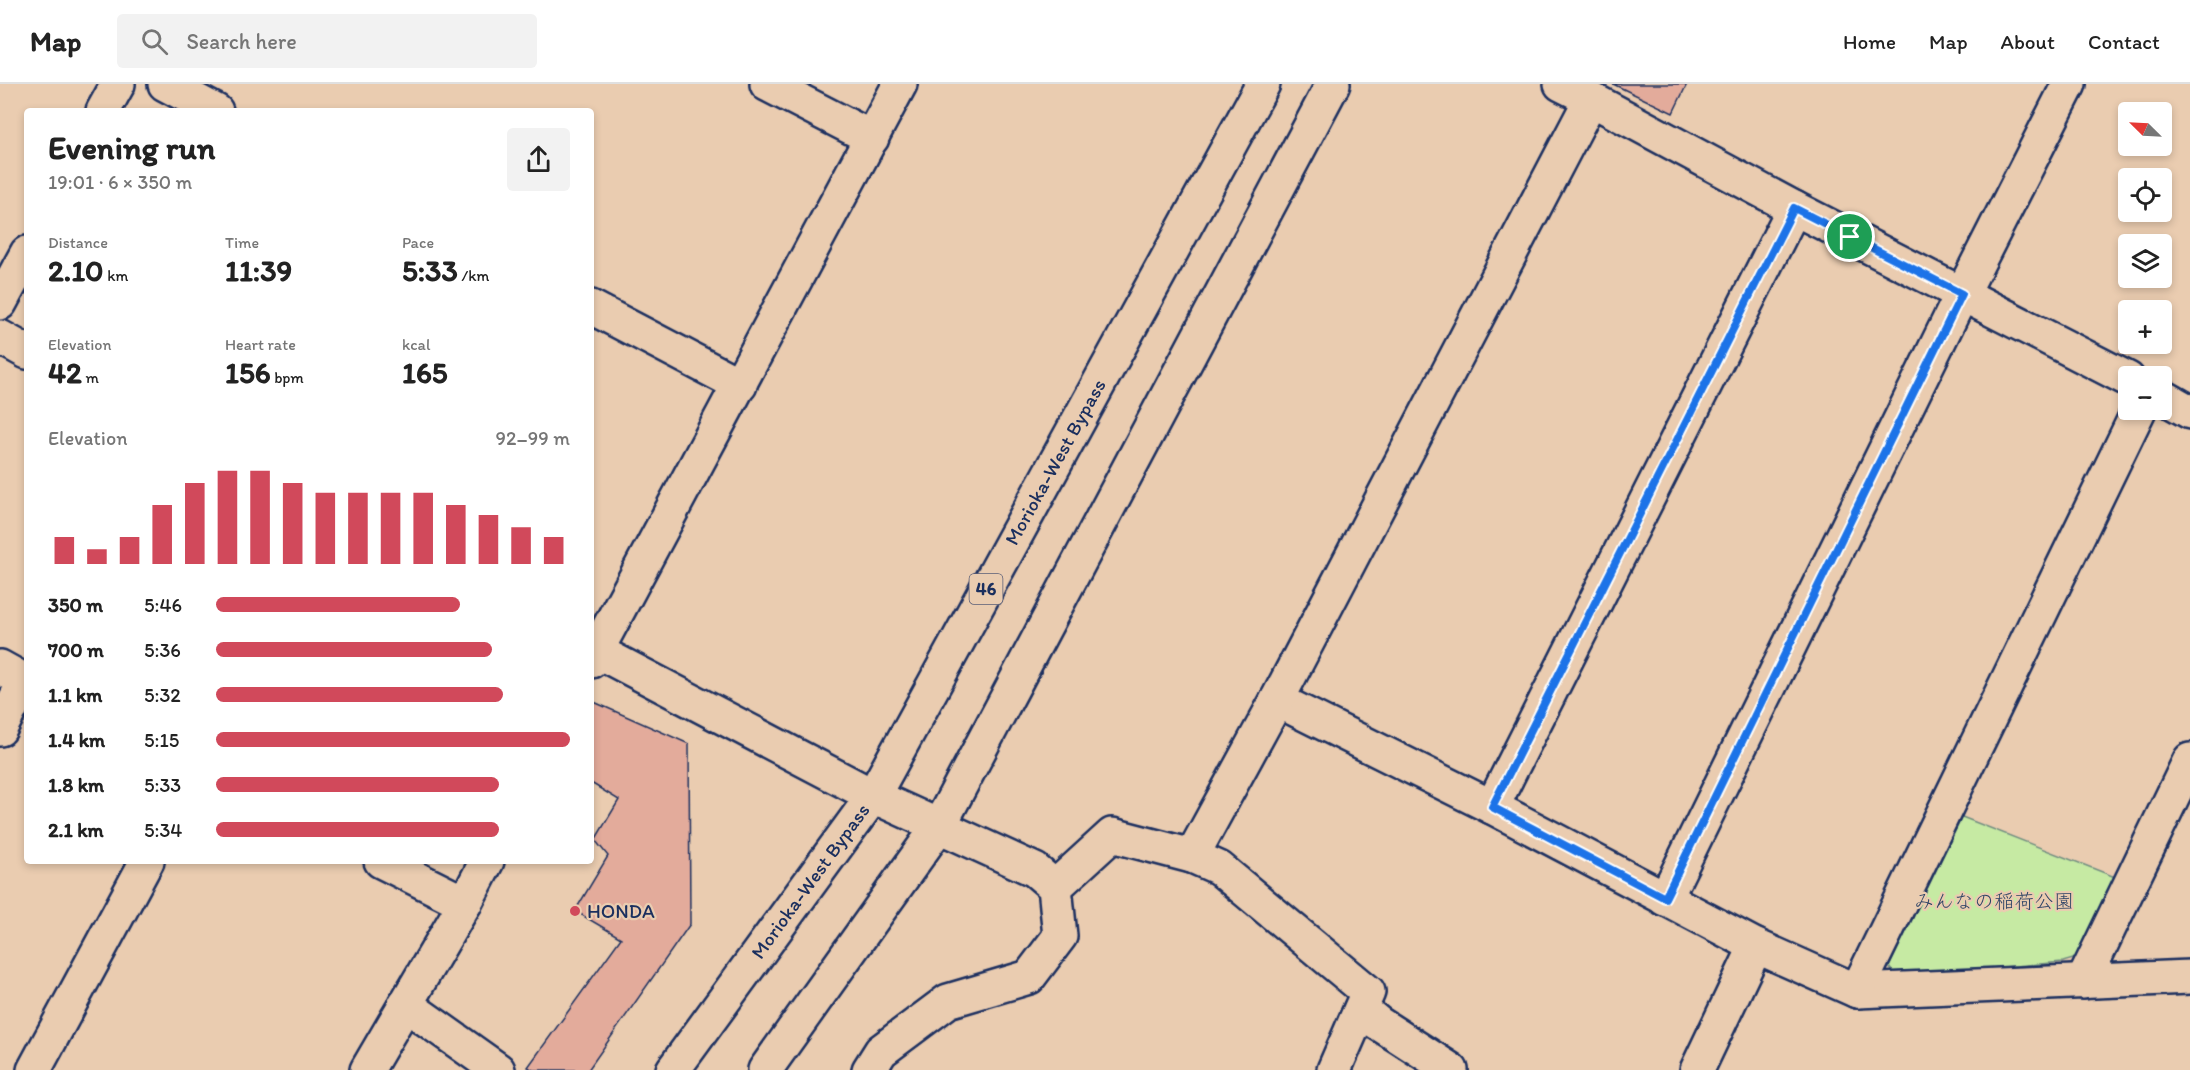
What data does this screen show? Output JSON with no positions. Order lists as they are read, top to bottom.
{
  "streets": {
    "main road": ["Morioka-West Bypass", "46"]
  },
  "parks": ["みんなの稲荷公園"],
  "places": ["HONDA"],
  "north": "top left",
  "page": {
    "header": "Map",
    "search": "Search here",
    "nav": [
      "Home",
      "Map",
      "About",
      "Contact"
    ],
    "map_buttons": ["+", "−"],
    "heading": ["Evening run", "19:01 · 6 × 350 m"],
    "stats": [
      ["Distance", "2.10 km"],
      ["Time", "11:39"],
      ["Pace", "5:33 /km"],
      ["Elevation", "42 m"],
      ["Heart rate", "156 bpm"],
      ["kcal", "165"]
    ],
    "chart": ["Elevation", "92–99 m"],
    "list": [
      {
        "name": "350 m",
        "note": "5:46"
      },
      {
        "name": "700 m",
        "note": "5:36"
      },
      {
        "name": "1.1 km",
        "note": "5:32"
      },
      {
        "name": "1.4 km",
        "note": "5:15"
      },
      {
        "name": "1.8 km",
        "note": "5:33"
      },
      {
        "name": "2.1 km",
        "note": "5:34"
      }
    ]
  }
}
